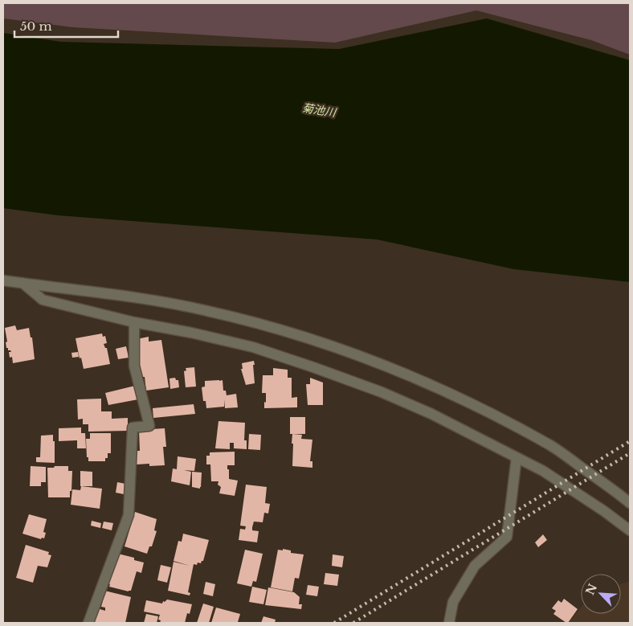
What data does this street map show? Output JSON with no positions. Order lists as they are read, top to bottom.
{
  "water": ["菊池川"],
  "scale_bar": "50 m",
  "north": "top left"
}
